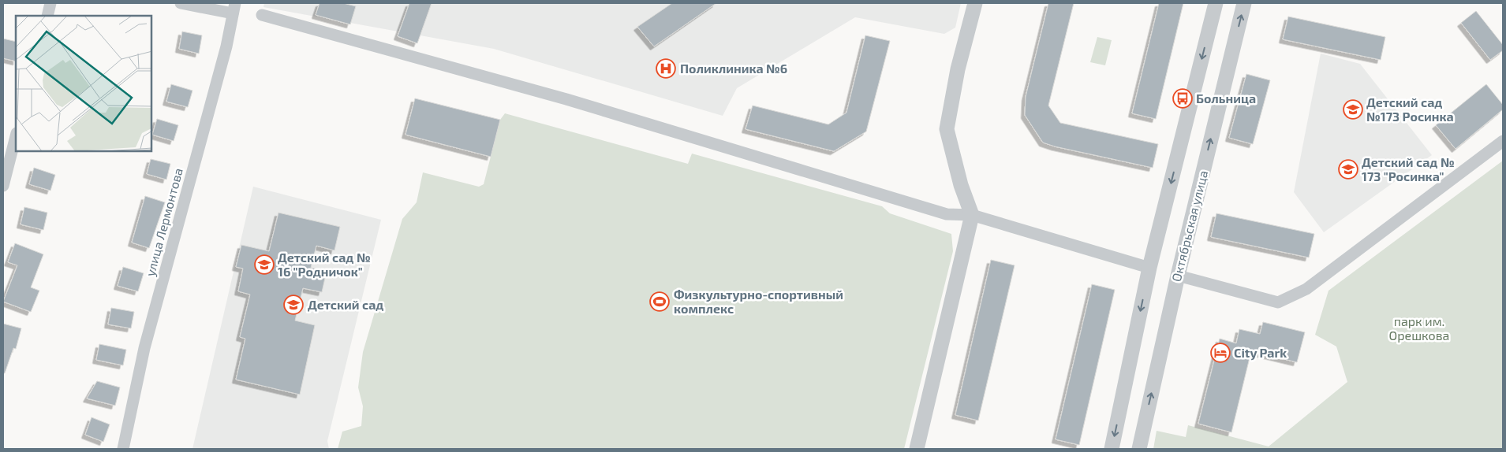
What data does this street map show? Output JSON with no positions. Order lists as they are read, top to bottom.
{
  "streets": {
    "street": ["улица Лермонтова", "Октябрьская улица"]
  },
  "parks": ["парк им. Орешкова"],
  "places": {
    "hospital": ["Поликлиника №6"],
    "bus stop": ["Больница"],
    "school or university": [
      "Детский сад №173 Росинка",
      "Детский сад № 173 \"Росинка\"",
      "Детский сад № 16 \"Родничок\"",
      "Детский сад"
    ],
    "sports": ["Физкультурно-спортивный комплекс"],
    "hotel": ["City Park"]
  }
}
